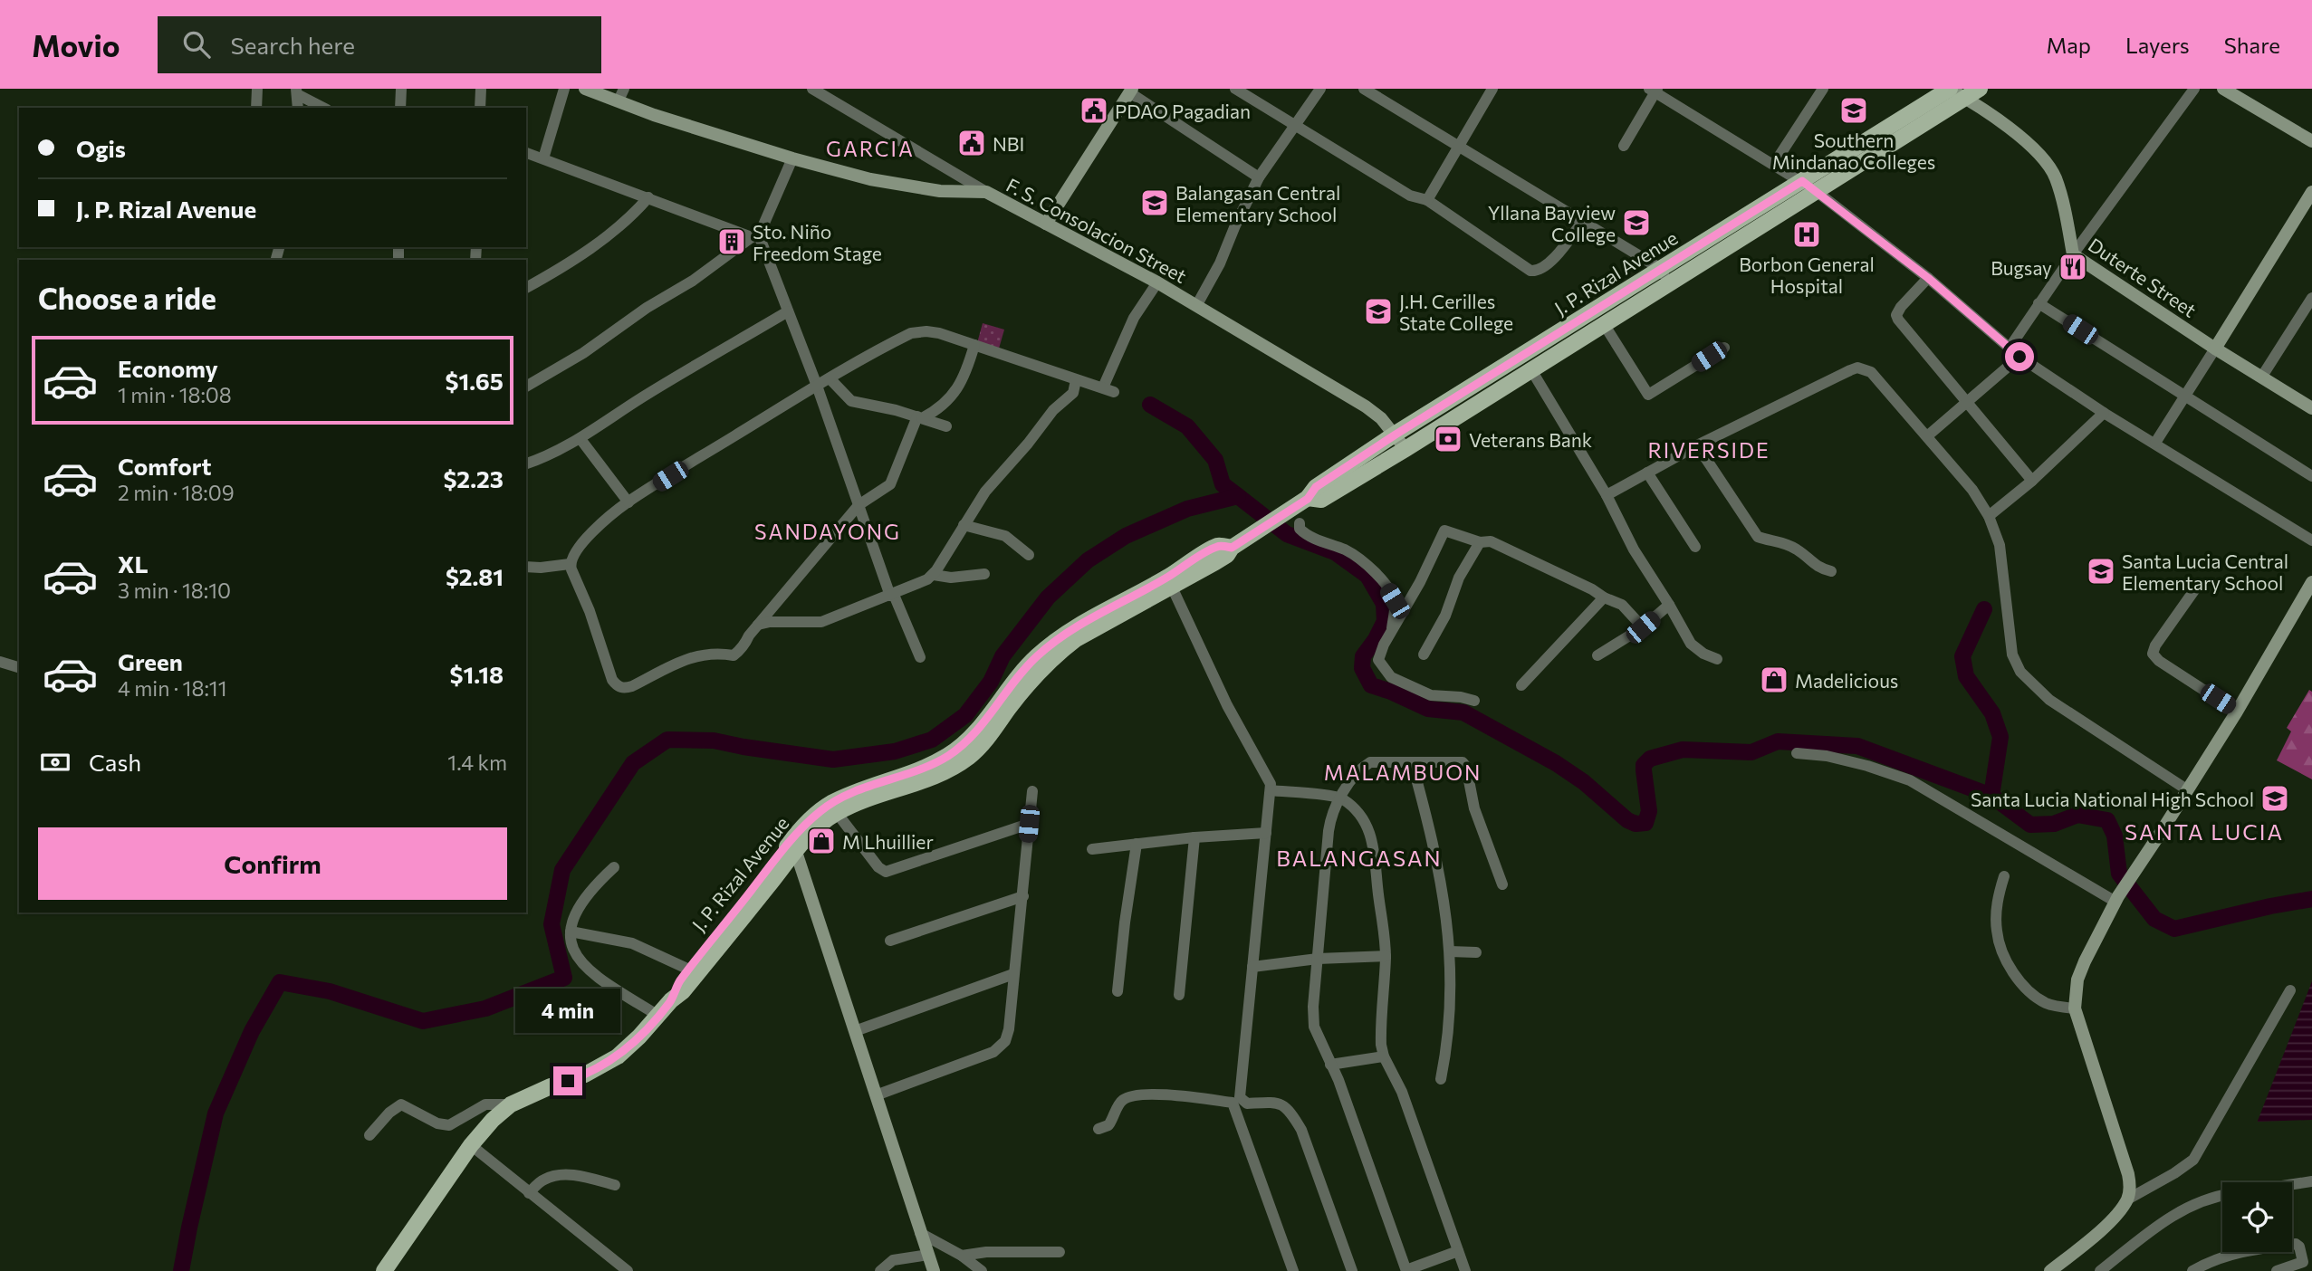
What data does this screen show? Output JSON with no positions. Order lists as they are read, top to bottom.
{
  "streets": {
    "main road": ["J. P. Rizal Avenue"],
    "street": ["F. S. Consolacion Street", "Duterte Street"]
  },
  "crossings": [
    ["F. S. Consolacion Street", "J. P. Rizal Avenue"],
    ["J. P. Rizal Avenue", "Duterte Street"]
  ],
  "districts": [
    "GARCIA",
    "RIVERSIDE",
    "SANDAYONG",
    "MALAMBUON",
    "SANTA LUCIA",
    "BALANGASAN"
  ],
  "places": {
    "public building": ["PDAO Pagadian", "NBI"],
    "school or university": [
      "Southern Mindanao Colleges",
      "Balangasan Central Elementary School",
      "Yllana Bayview College",
      "J.H. Cerilles State College",
      "Santa Lucia Central Elementary School",
      "Santa Lucia National High School"
    ],
    "hospital": ["Borbon General Hospital"],
    "building": ["Sto. Niño Freedom Stage"],
    "restaurant": ["Bugsay"],
    "bank": ["Veterans Bank"],
    "shop": ["Madelicious", "M Lhuillier"]
  },
  "page": {
    "header": "Movio",
    "search": "Search here",
    "nav": ["Map", "Layers", "Share"],
    "banner": ["Ogis", "J. P. Rizal Avenue"],
    "heading": "Choose a ride",
    "list": [
      {
        "name": "Economy",
        "note": "1 min · 18:08",
        "value": "$1.65"
      },
      {
        "name": "Comfort",
        "note": "2 min · 18:09",
        "value": "$2.23"
      },
      {
        "name": "XL",
        "note": "3 min · 18:10",
        "value": "$2.81"
      },
      {
        "name": "Green",
        "note": "4 min · 18:11",
        "value": "$1.18"
      }
    ],
    "pay": ["Cash", "1.4 km"],
    "buttons": "Confirm",
    "bubble": "4 min"
  }
}
